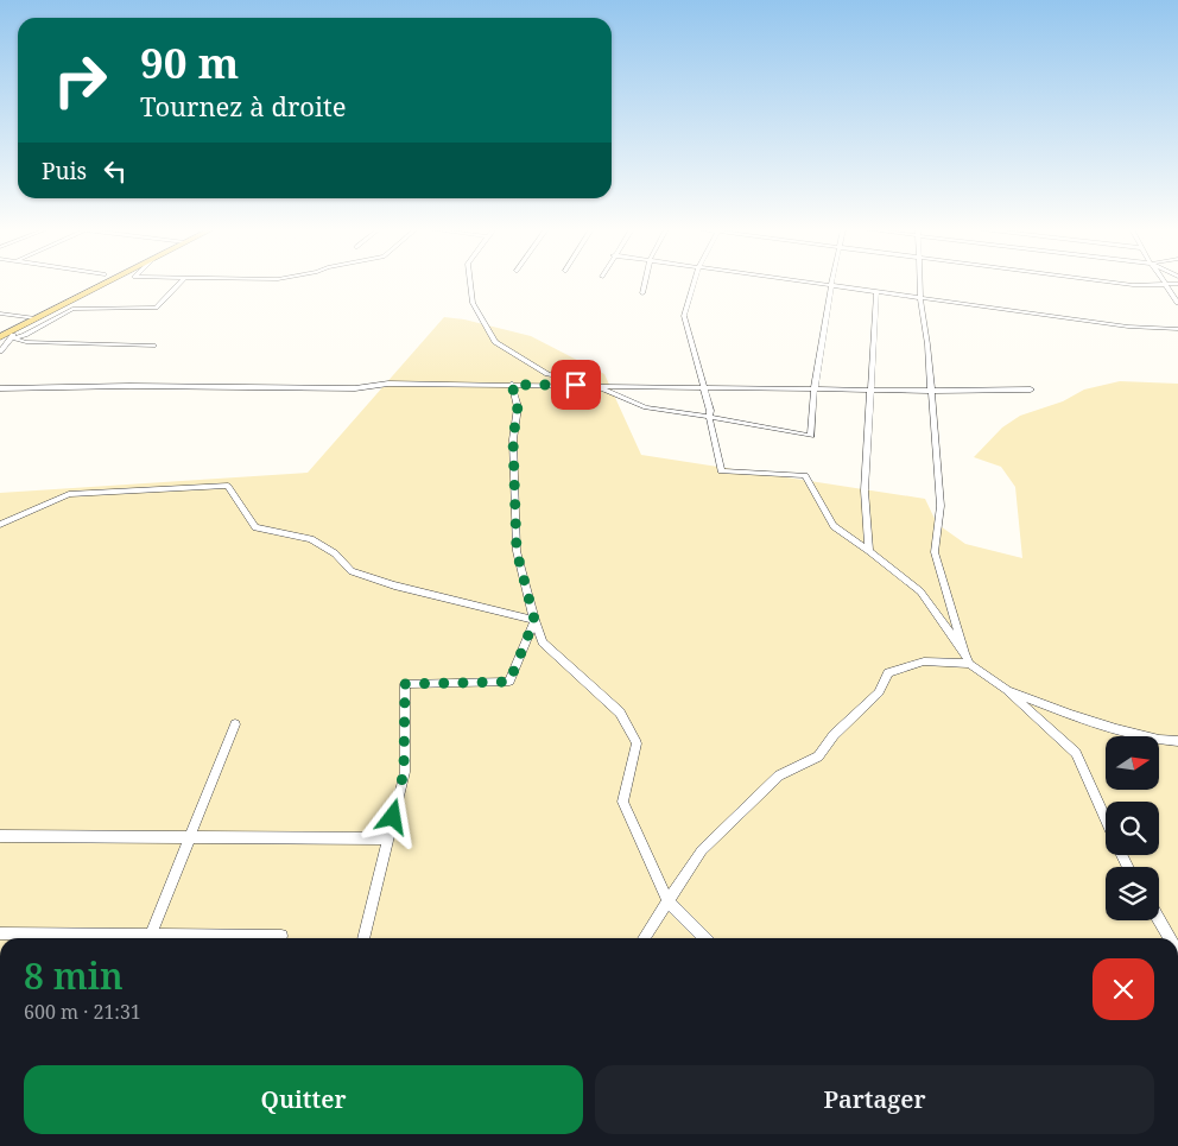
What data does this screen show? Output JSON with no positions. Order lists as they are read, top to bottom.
{
  "north": "right",
  "page": {
    "turn": ["90 m", "Tournez à droite"],
    "then": "Puis",
    "heading": ["8 min", "600 m · 21:31"],
    "buttons": ["Quitter", "Partager"]
  }
}
